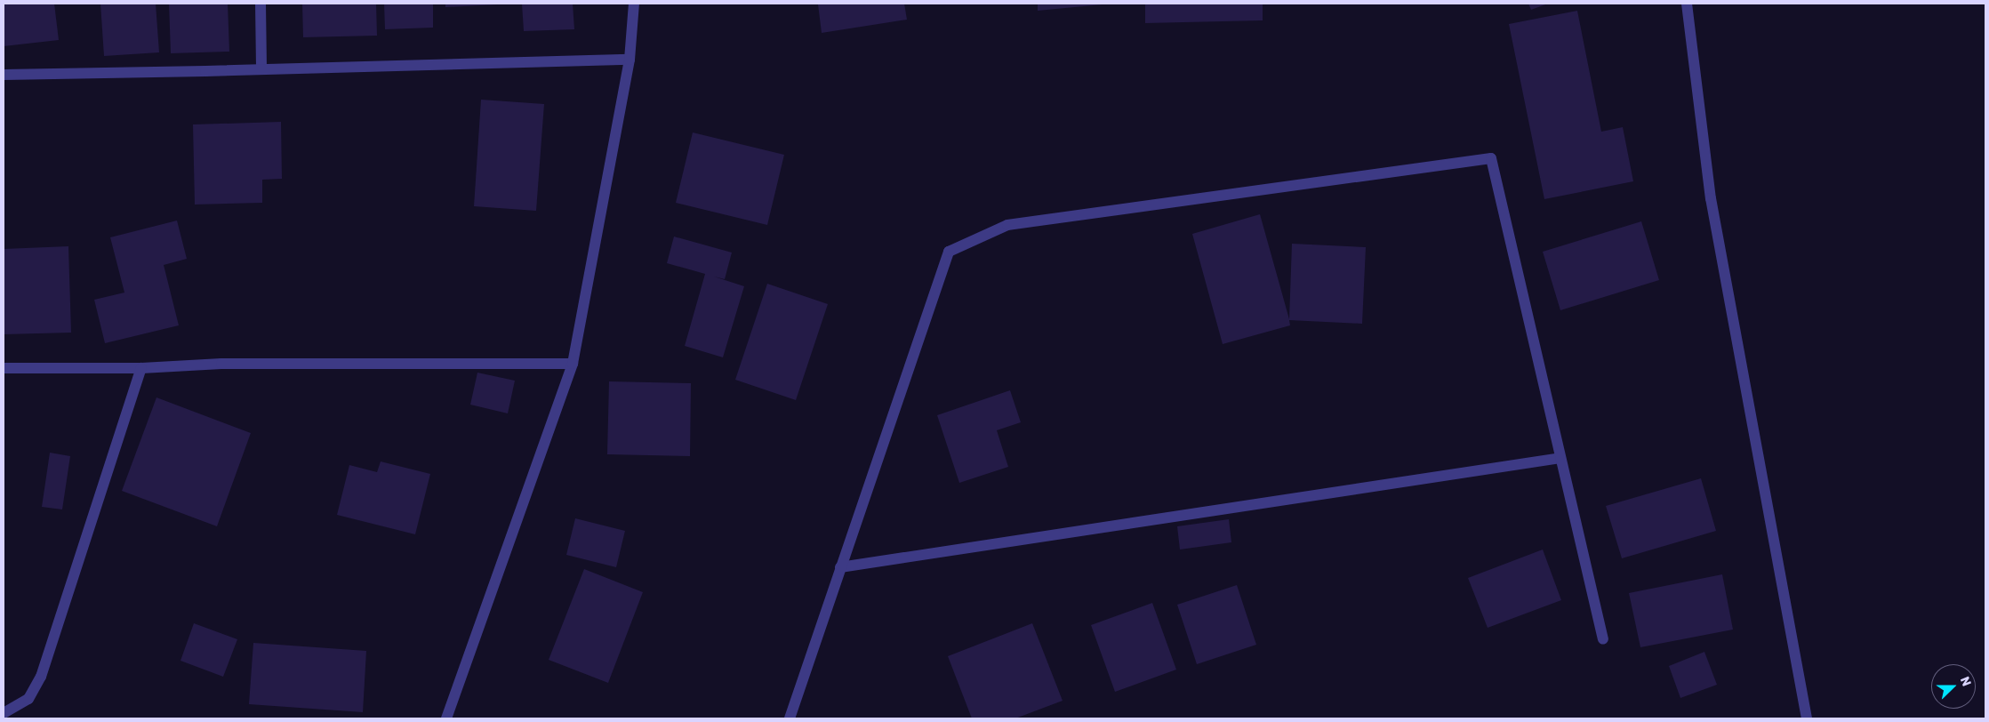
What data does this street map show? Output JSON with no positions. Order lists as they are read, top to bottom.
{
  "north": "right"
}
